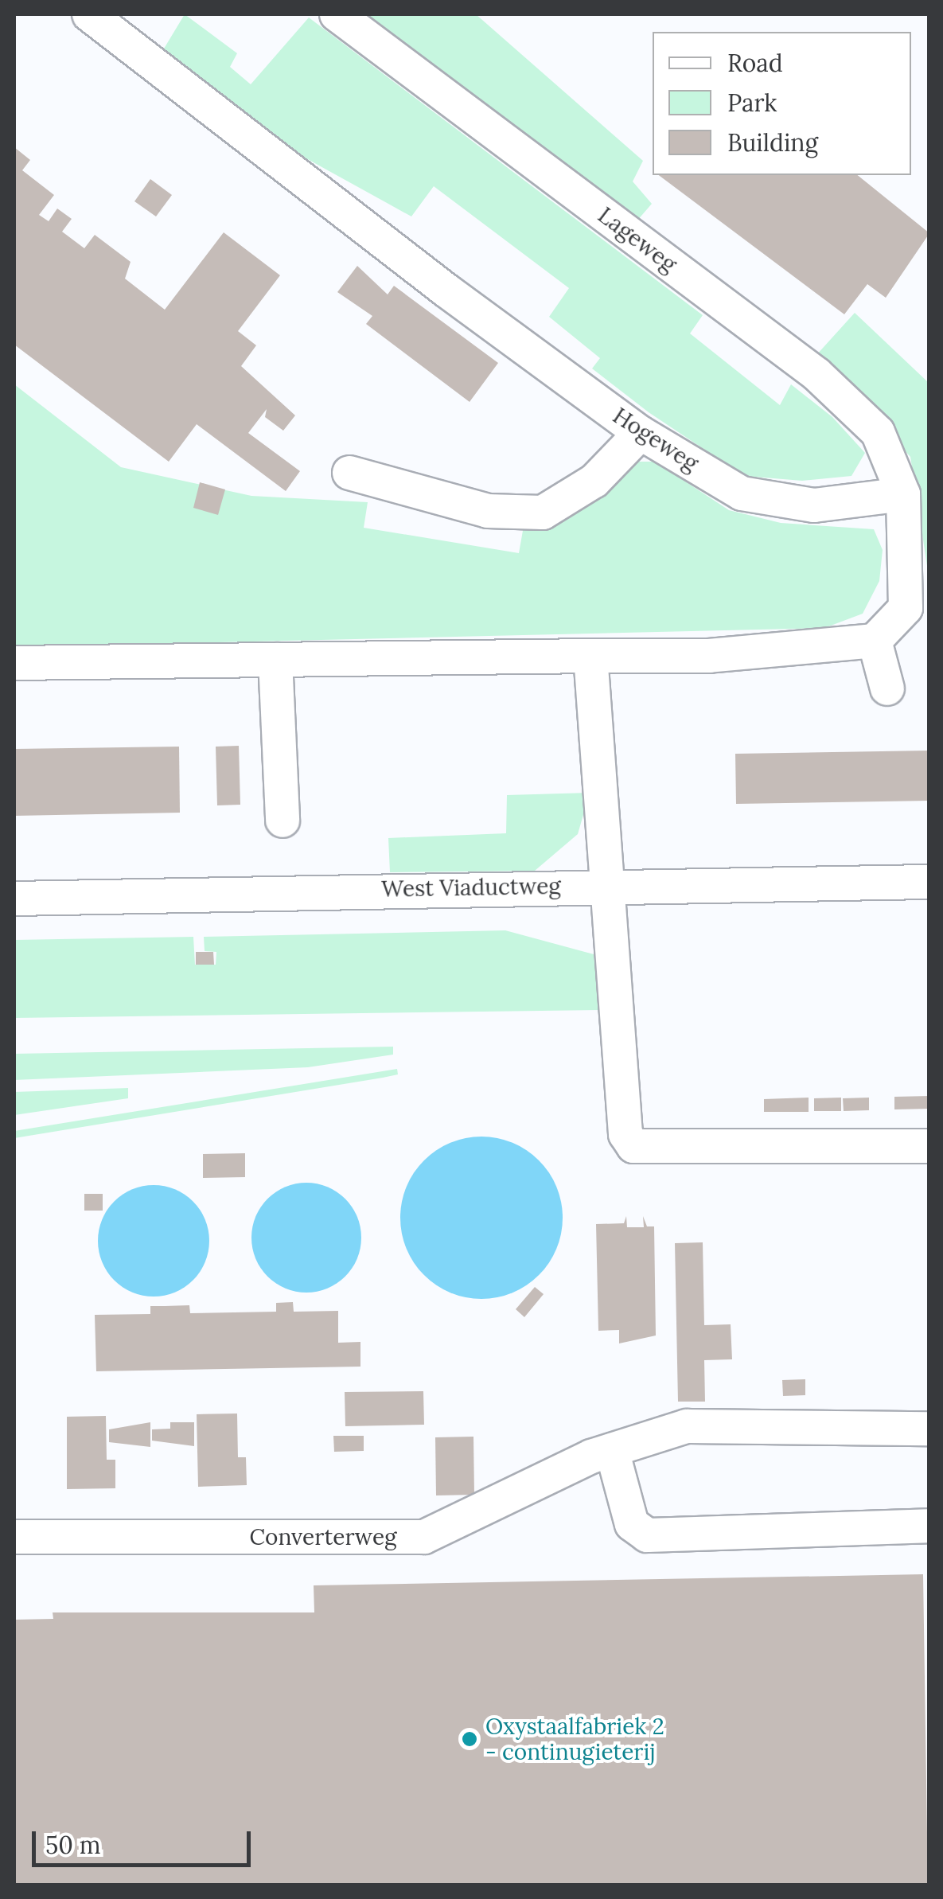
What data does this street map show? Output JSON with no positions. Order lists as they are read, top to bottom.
{
  "streets": {
    "lane": [
      "Lageweg",
      "Hogeweg",
      "West Viaductweg",
      "Converterweg"
    ]
  },
  "crossings": [
    ["Lageweg", "Hogeweg"]
  ],
  "places": ["Oxystaalfabriek 2 - continugieterij"],
  "legend": ["Road", "Park", "Building"],
  "scale_bar": "50 m"
}
